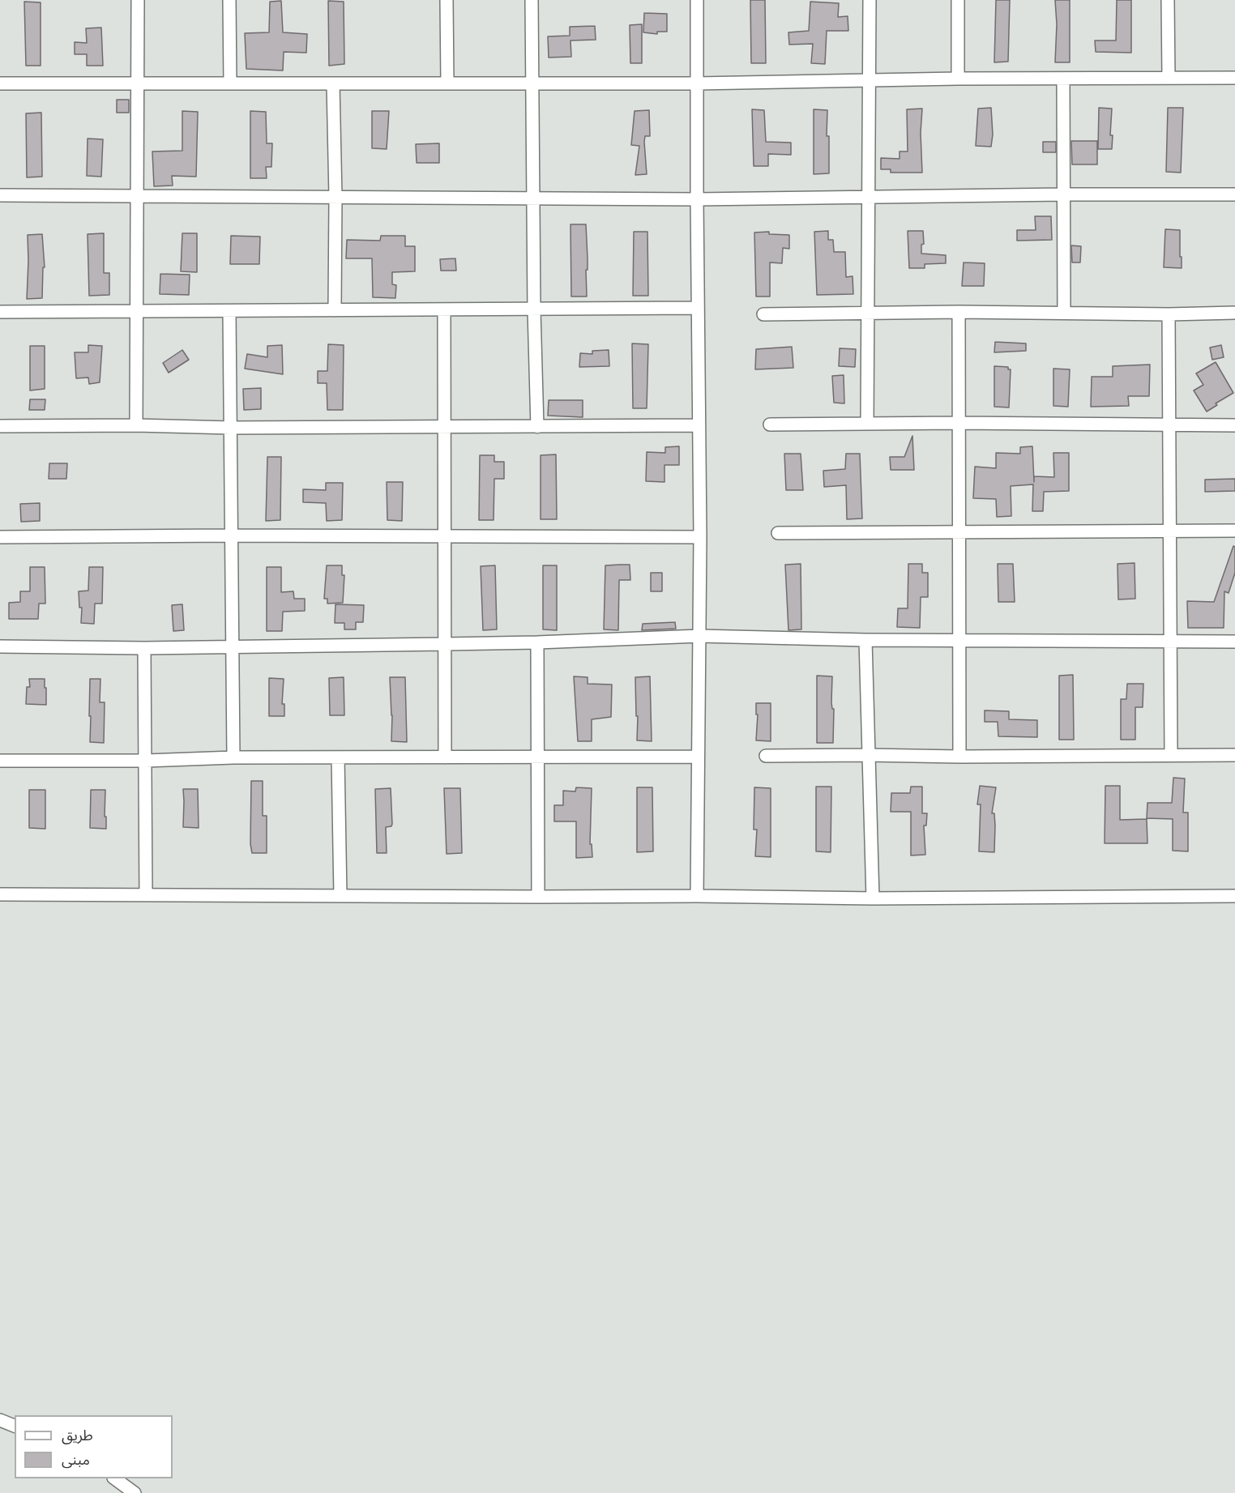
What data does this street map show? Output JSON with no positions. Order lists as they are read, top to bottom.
{
  "legend": ["طريق", "مبنى"]
}
